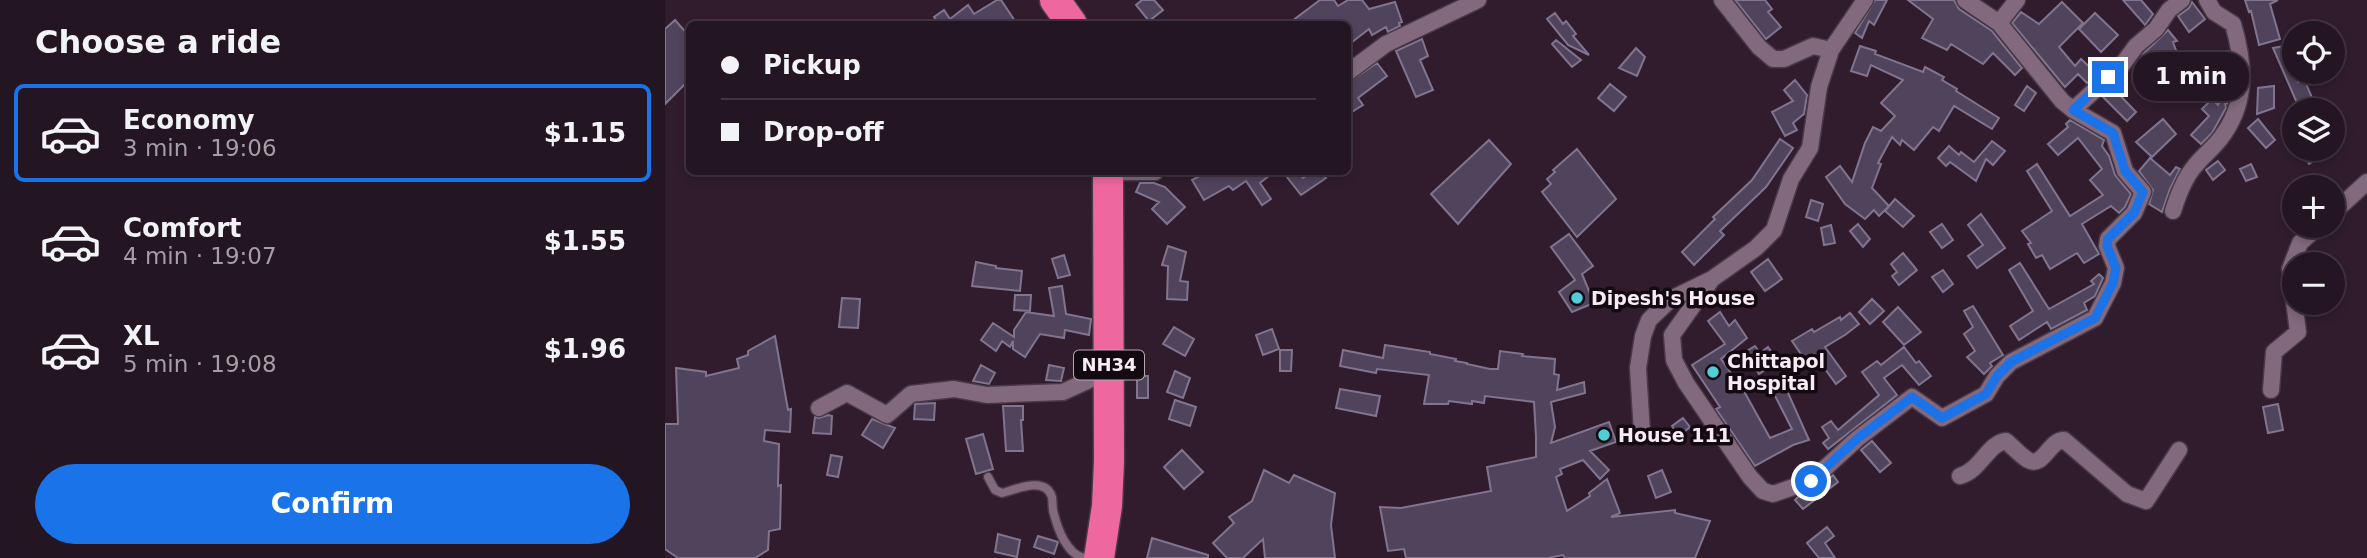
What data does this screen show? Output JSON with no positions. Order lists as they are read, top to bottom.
{
  "streets": {
    "highway": ["NH34"]
  },
  "places": ["Dipesh's House", "Chittapol Hospital", "House 111"],
  "page": {
    "heading": "Choose a ride",
    "map_buttons": ["+", "−"],
    "banner": ["Pickup", "Drop-off"],
    "bubble": "1 min",
    "list": [
      {
        "name": "Economy",
        "note": "3 min · 19:06",
        "value": "$1.15"
      },
      {
        "name": "Comfort",
        "note": "4 min · 19:07",
        "value": "$1.55"
      },
      {
        "name": "XL",
        "note": "5 min · 19:08",
        "value": "$1.96"
      }
    ],
    "buttons": "Confirm"
  }
}
